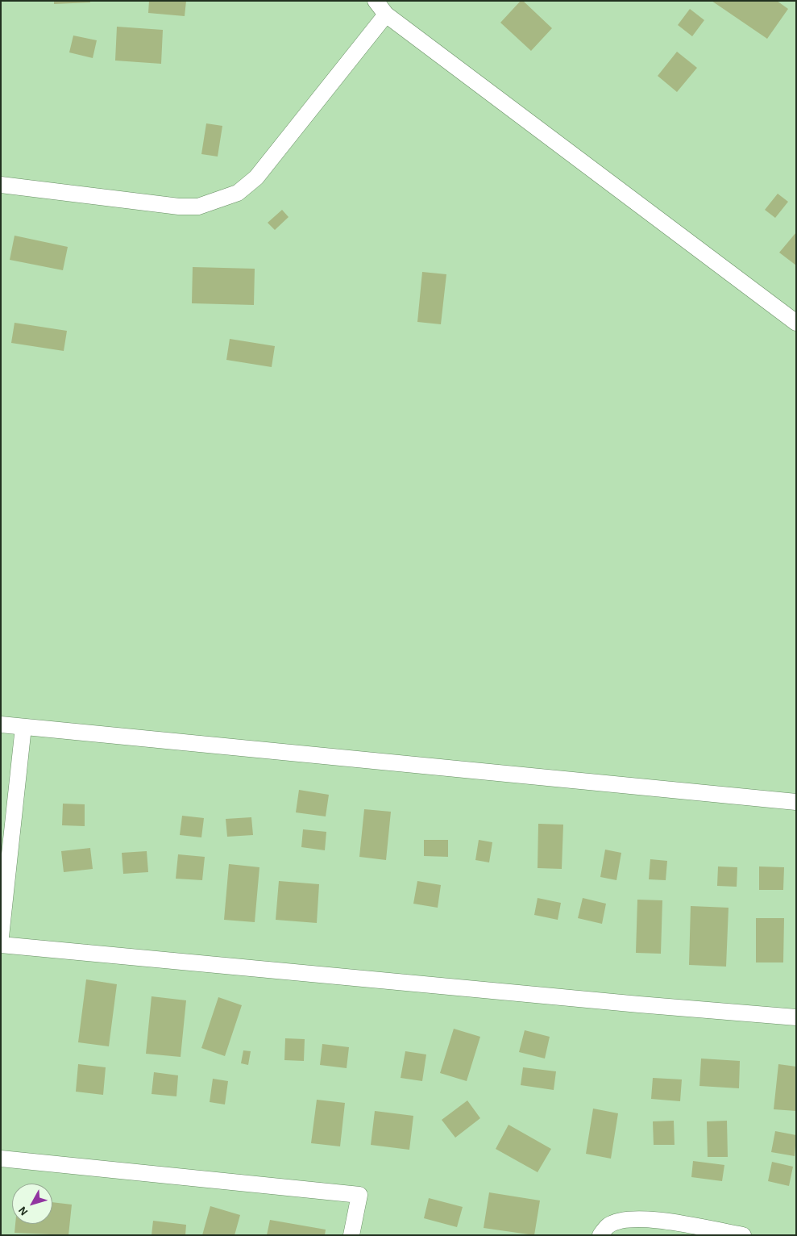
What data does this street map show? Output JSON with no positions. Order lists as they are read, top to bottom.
{
  "north": "bottom left"
}
